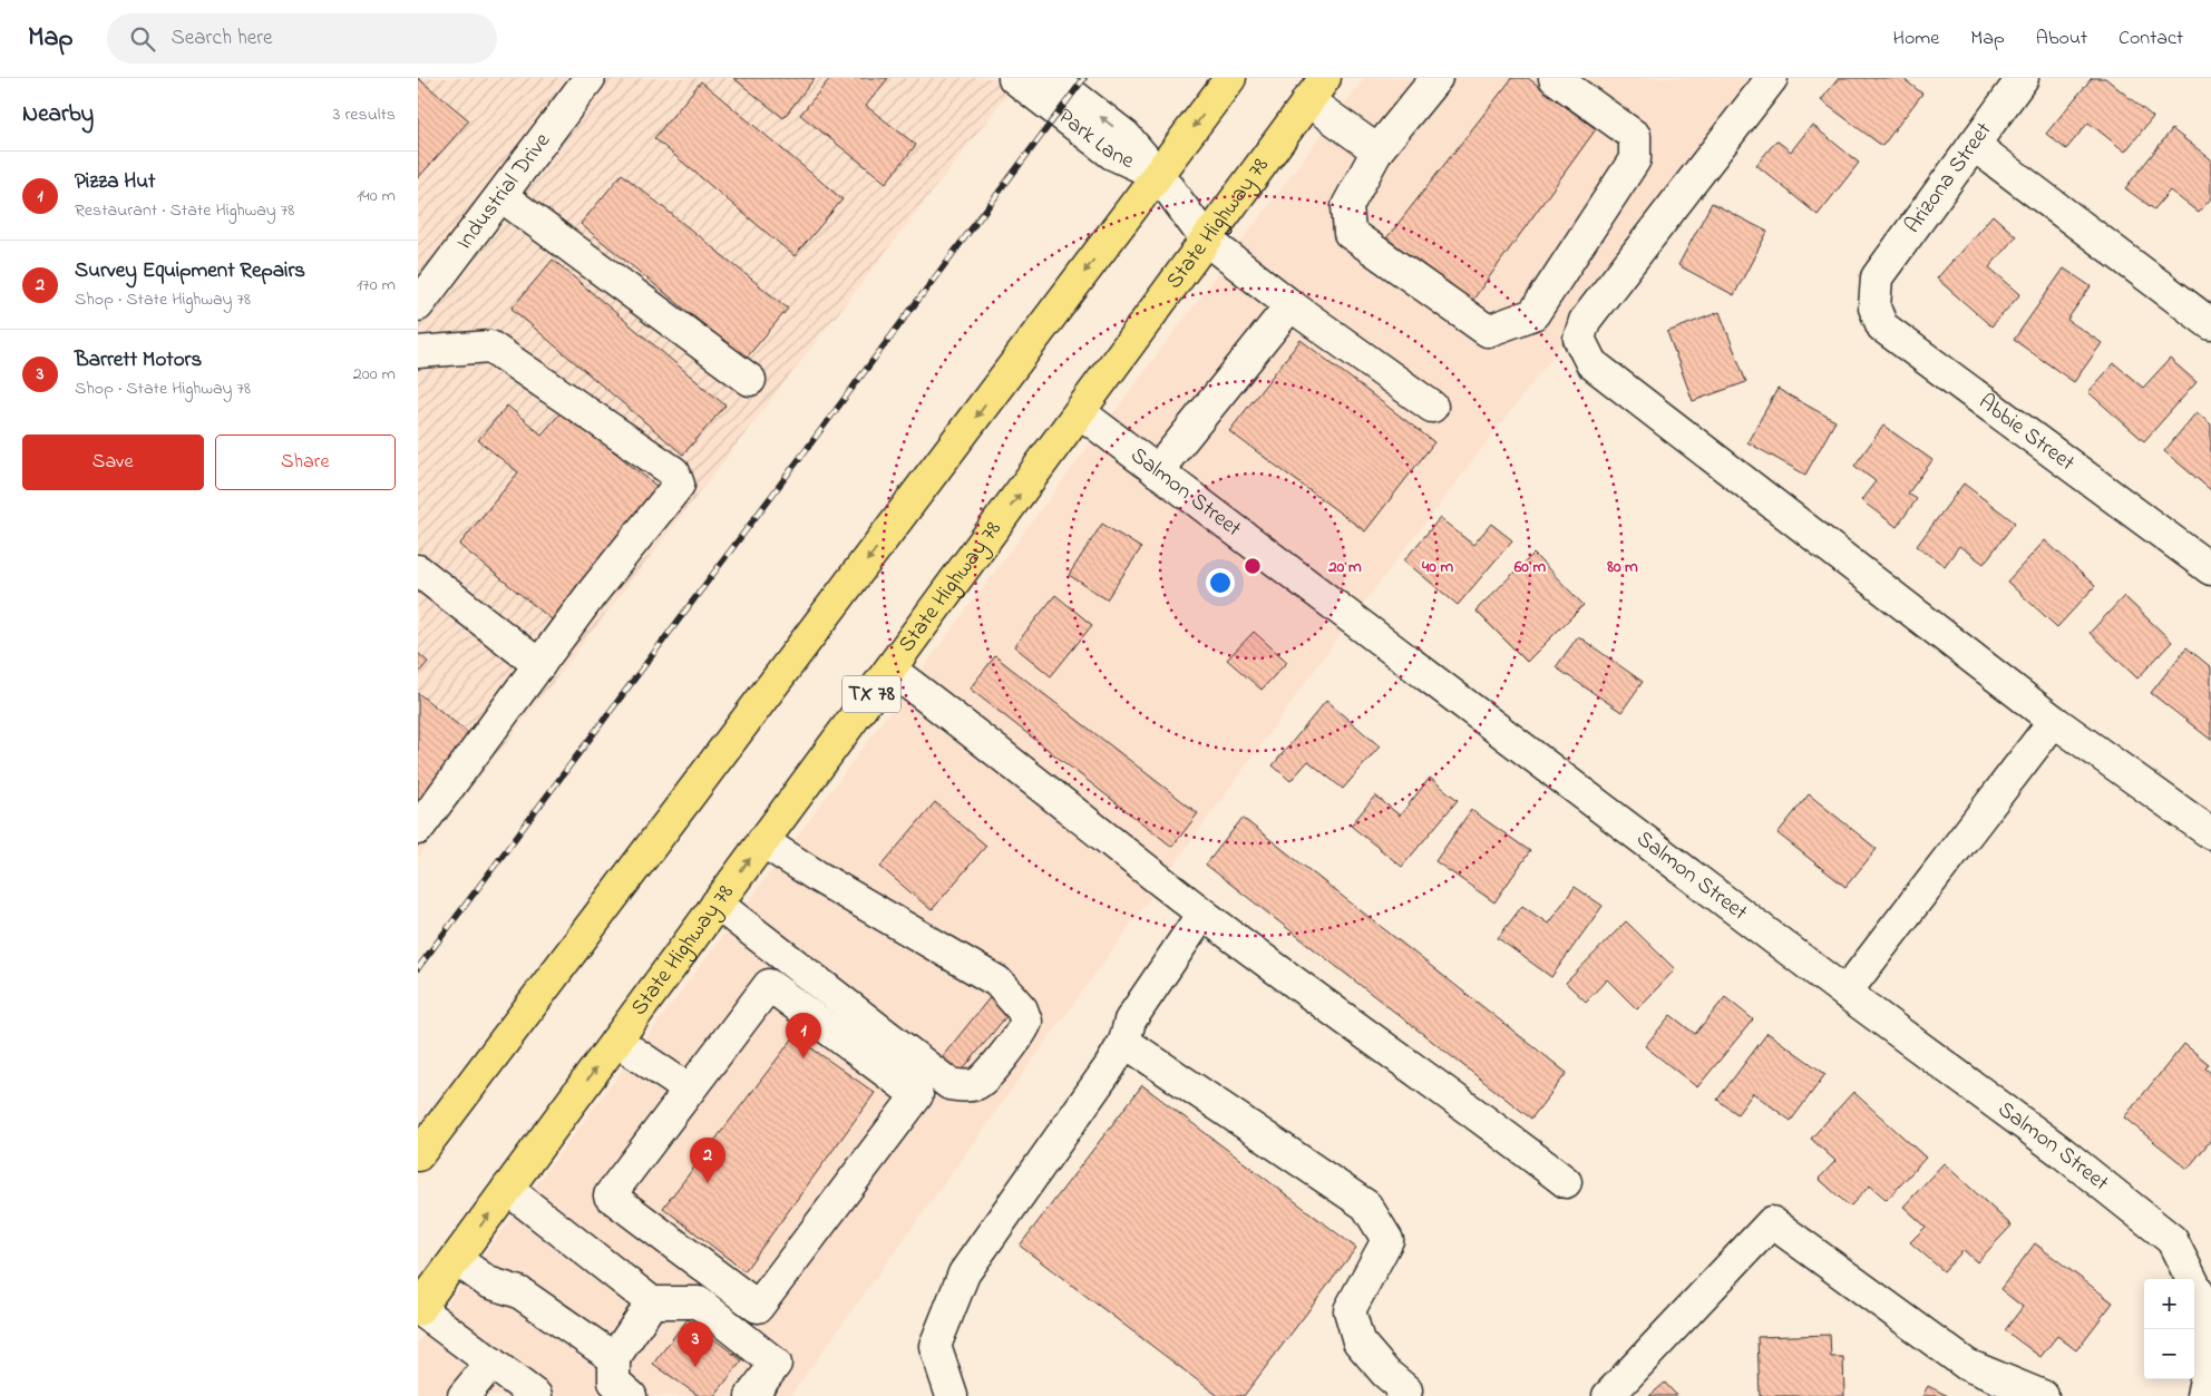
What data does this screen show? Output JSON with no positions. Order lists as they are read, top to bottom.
{
  "streets": {
    "main road": ["State Highway 78", "TX 78"],
    "street": [
      "Park Lane",
      "Arizona Street",
      "Industrial Drive",
      "Abbie Street",
      "Salmon Street"
    ]
  },
  "crossings": [
    ["Park Lane", "State Highway 78"],
    ["Arizona Street", "Abbie Street"],
    ["State Highway 78", "Salmon Street"]
  ],
  "page": {
    "header": "Map",
    "search": "Search here",
    "nav": [
      "Home",
      "Map",
      "About",
      "Contact"
    ],
    "heading": ["Nearby", "3 results"],
    "list": [
      {
        "mark": "1",
        "name": "Pizza Hut",
        "note": "Restaurant · State Highway 78",
        "value": "140 m"
      },
      {
        "mark": "2",
        "name": "Survey Equipment Repairs",
        "note": "Shop · State Highway 78",
        "value": "170 m"
      },
      {
        "mark": "3",
        "name": "Barrett Motors",
        "note": "Shop · State Highway 78",
        "value": "200 m"
      }
    ],
    "buttons": ["Save", "Share"],
    "pins": ["1", "2", "3"],
    "map_buttons": ["+", "−"]
  },
  "rings": [
    "20 m",
    "40 m",
    "60 m",
    "80 m"
  ]
}
